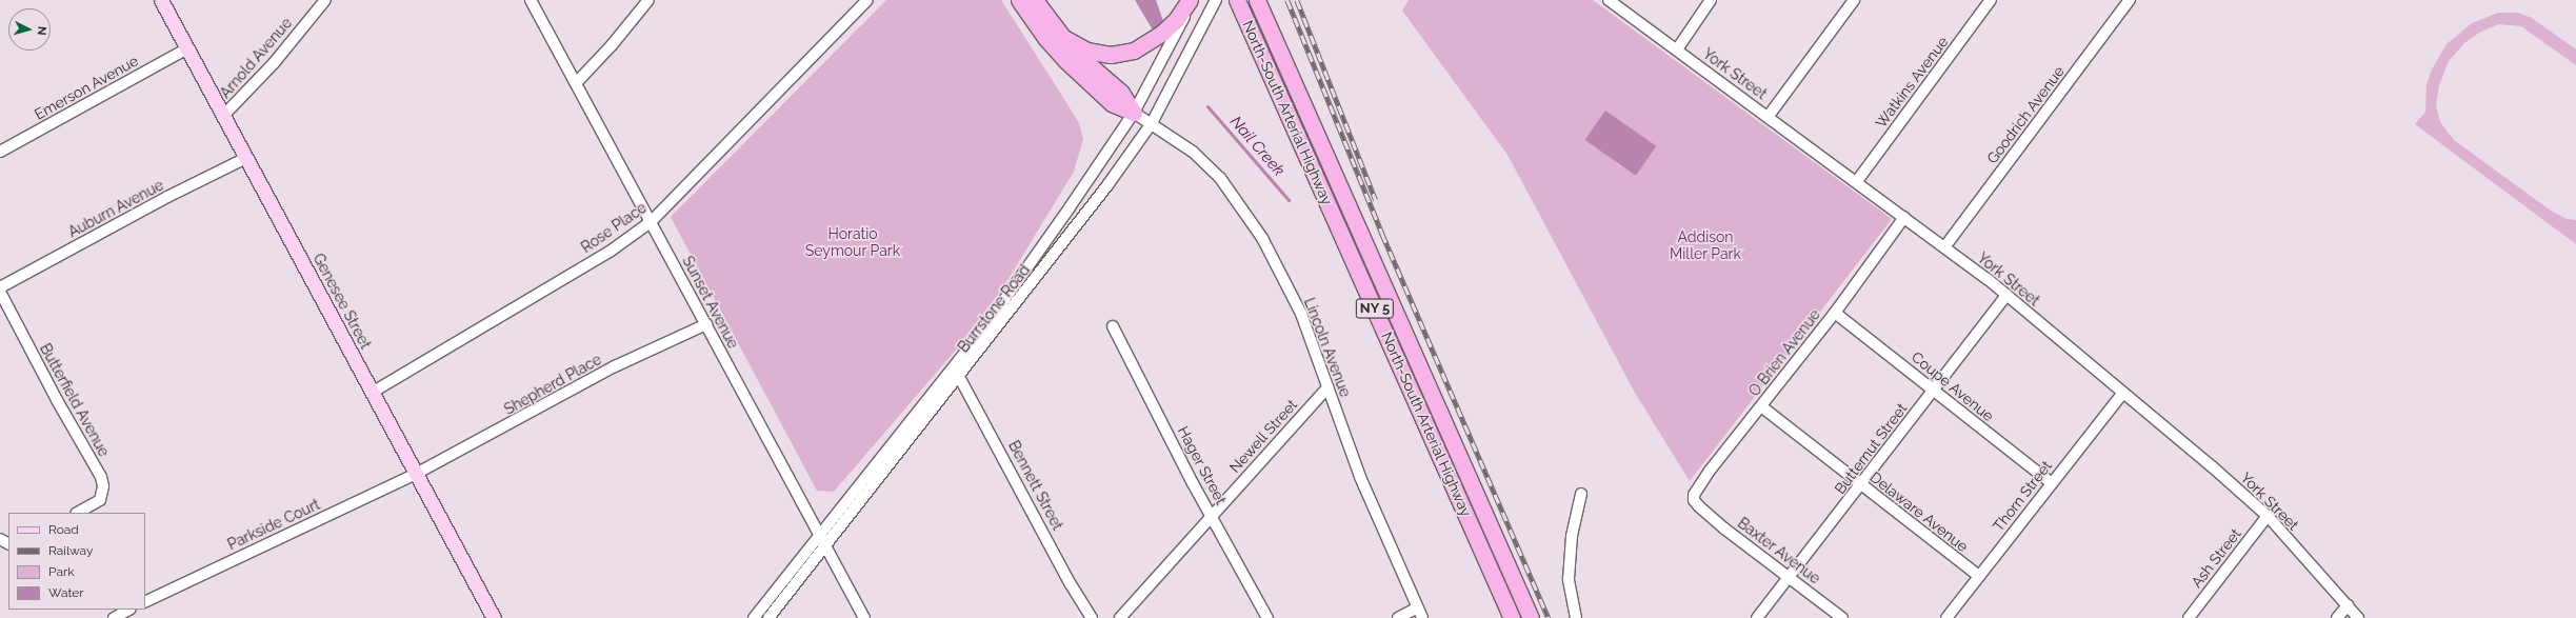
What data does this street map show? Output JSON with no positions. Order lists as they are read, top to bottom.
{
  "streets": {
    "highway": ["North-South Arterial Highway", "NY 5"],
    "main road": ["Genesee Street"],
    "street": [
      "Arnold Avenue",
      "York Street",
      "Watkins Avenue",
      "Emerson Avenue",
      "Goodrich Avenue",
      "Auburn Avenue",
      "Rose Place",
      "Sunset Avenue",
      "Burrstone Road",
      "Lincoln Avenue",
      "O Brien Avenue",
      "Shepherd Place",
      "Coupe Avenue",
      "Butterfield Avenue",
      "Newell Street",
      "Butternut Street",
      "Hager Street",
      "Bennett Street",
      "Thorn Street",
      "Delaware Avenue",
      "Parkside Court",
      "Baxter Avenue",
      "Ash Street"
    ]
  },
  "crossings": [
    ["Arnold Avenue", "Genesee Street"],
    ["York Street", "Watkins Avenue"],
    ["York Street", "Goodrich Avenue"],
    ["York Street", "O Brien Avenue"],
    ["York Street", "Butternut Street"],
    ["York Street", "Thorn Street"],
    ["York Street", "Ash Street"],
    ["Emerson Avenue", "Genesee Street"],
    ["Auburn Avenue", "Genesee Street"],
    ["Rose Place", "Genesee Street"],
    ["Rose Place", "Sunset Avenue"],
    ["Genesee Street", "Shepherd Place"],
    ["Genesee Street", "Parkside Court"],
    ["Sunset Avenue", "Burrstone Road"],
    ["Sunset Avenue", "Shepherd Place"],
    ["Burrstone Road", "Lincoln Avenue"],
    ["Burrstone Road", "Bennett Street"],
    ["Lincoln Avenue", "Newell Street"],
    ["O Brien Avenue", "Coupe Avenue"],
    ["O Brien Avenue", "Delaware Avenue"],
    ["O Brien Avenue", "Baxter Avenue"],
    ["Shepherd Place", "Parkside Court"],
    ["Coupe Avenue", "Butternut Street"],
    ["Coupe Avenue", "Thorn Street"],
    ["Newell Street", "Hager Street"],
    ["Butternut Street", "Delaware Avenue"],
    ["Butternut Street", "Baxter Avenue"],
    ["Thorn Street", "Delaware Avenue"]
  ],
  "water": ["Nail Creek"],
  "parks": ["Horatio Seymour Park", "Addison Miller Park"],
  "legend": [
    "Road",
    "Railway",
    "Park",
    "Water"
  ],
  "north": "right"
}
